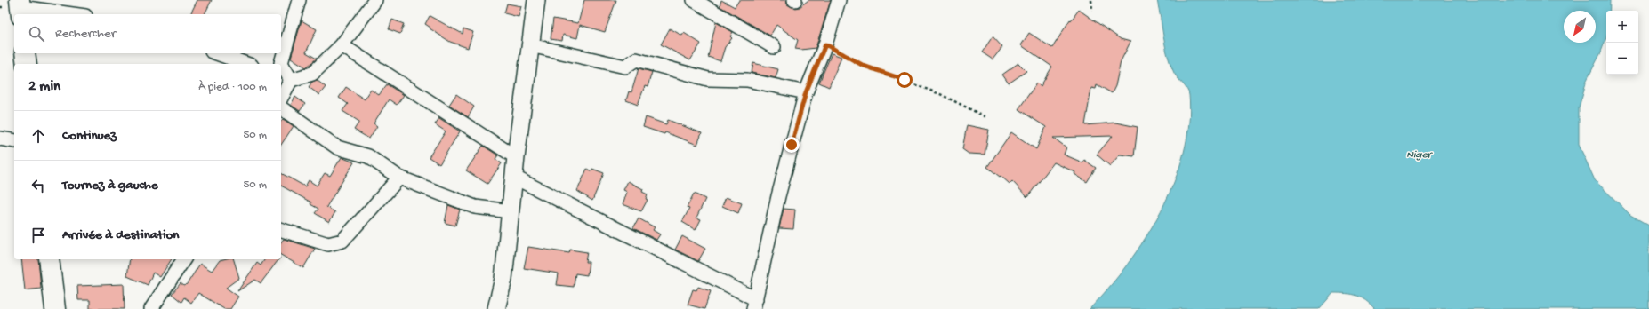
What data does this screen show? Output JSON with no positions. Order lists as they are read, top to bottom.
{
  "water": ["Niger"],
  "north": "bottom left",
  "page": {
    "map_buttons": ["+", "−"],
    "search": "Rechercher",
    "heading": ["2 min", "À pied · 100 m"],
    "list": [
      ["Continuez", "50 m"],
      ["Tournez à gauche", "50 m"],
      "Arrivée à destination"
    ]
  }
}
